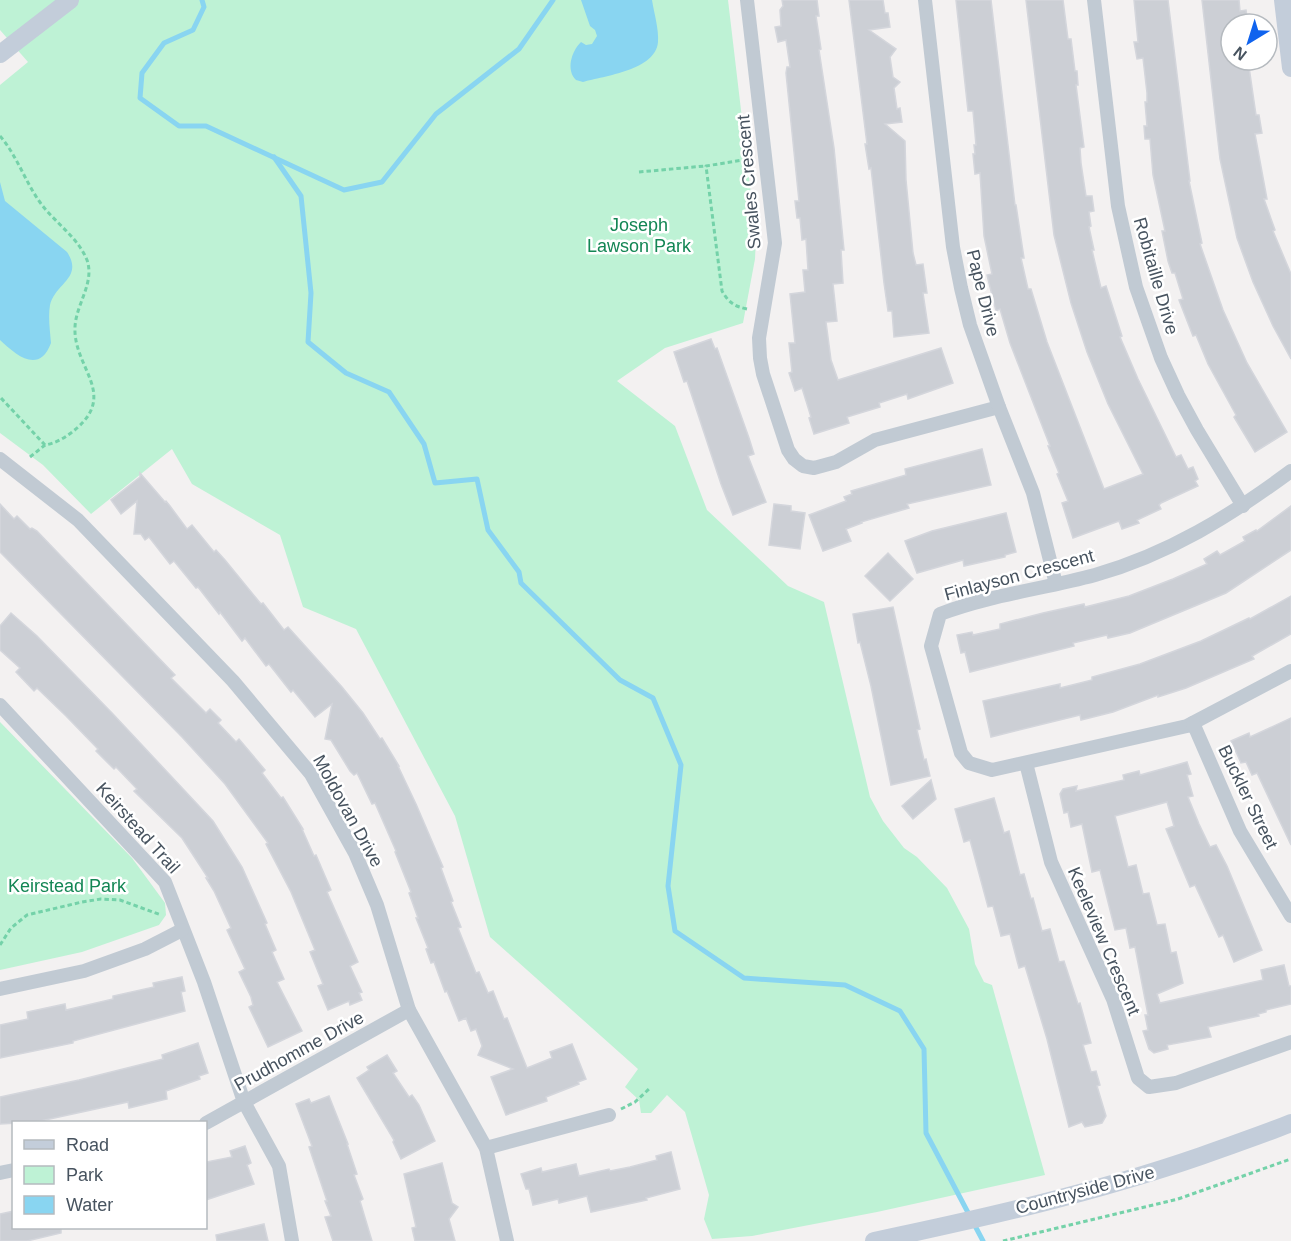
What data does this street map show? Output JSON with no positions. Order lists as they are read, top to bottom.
{
  "streets": {
    "main road": ["Countryside Drive"],
    "street": [
      "Swales Crescent",
      "Robitaille Drive",
      "Pape Drive",
      "Finlayson Crescent",
      "Buckler Street",
      "Moldovan Drive",
      "Keirstead Trail",
      "Keeleview Crescent",
      "Prudhomme Drive"
    ]
  },
  "crossings": [
    ["Swales Crescent", "Pape Drive"],
    ["Robitaille Drive", "Finlayson Crescent"],
    ["Pape Drive", "Finlayson Crescent"],
    ["Finlayson Crescent", "Buckler Street"],
    ["Finlayson Crescent", "Keeleview Crescent"],
    ["Moldovan Drive", "Prudhomme Drive"],
    ["Keirstead Trail", "Prudhomme Drive"]
  ],
  "parks": ["Joseph Lawson Park", "Keirstead Park"],
  "legend": ["Road", "Park", "Water"],
  "north": "bottom left"
}
